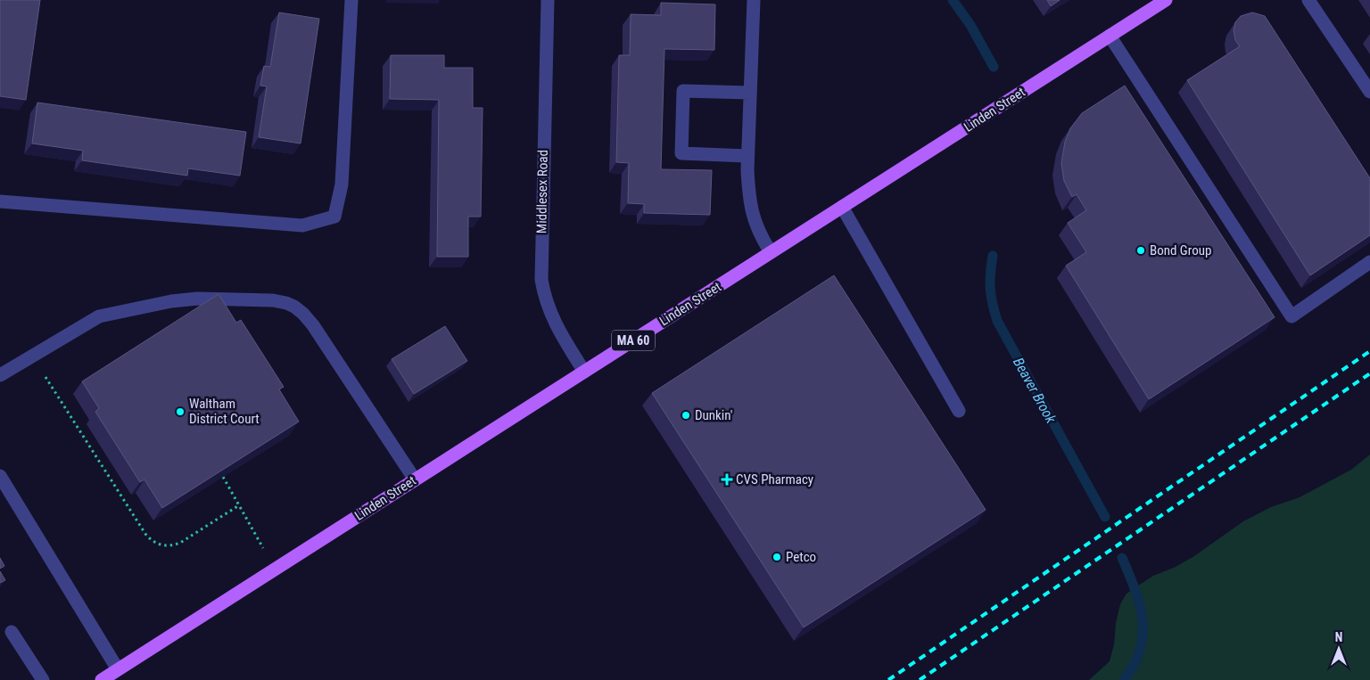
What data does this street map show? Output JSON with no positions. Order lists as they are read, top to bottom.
{
  "streets": {
    "main road": ["Linden Street", "MA 60"],
    "street": ["Middlesex Road"]
  },
  "crossings": [
    ["Linden Street", "Middlesex Road"]
  ],
  "water": ["Beaver Brook"],
  "places": {
    "other": [
      "Bond Group",
      "Waltham District Court",
      "Dunkin'",
      "Petco"
    ],
    "health": ["CVS Pharmacy"]
  },
  "north": "top"
}
